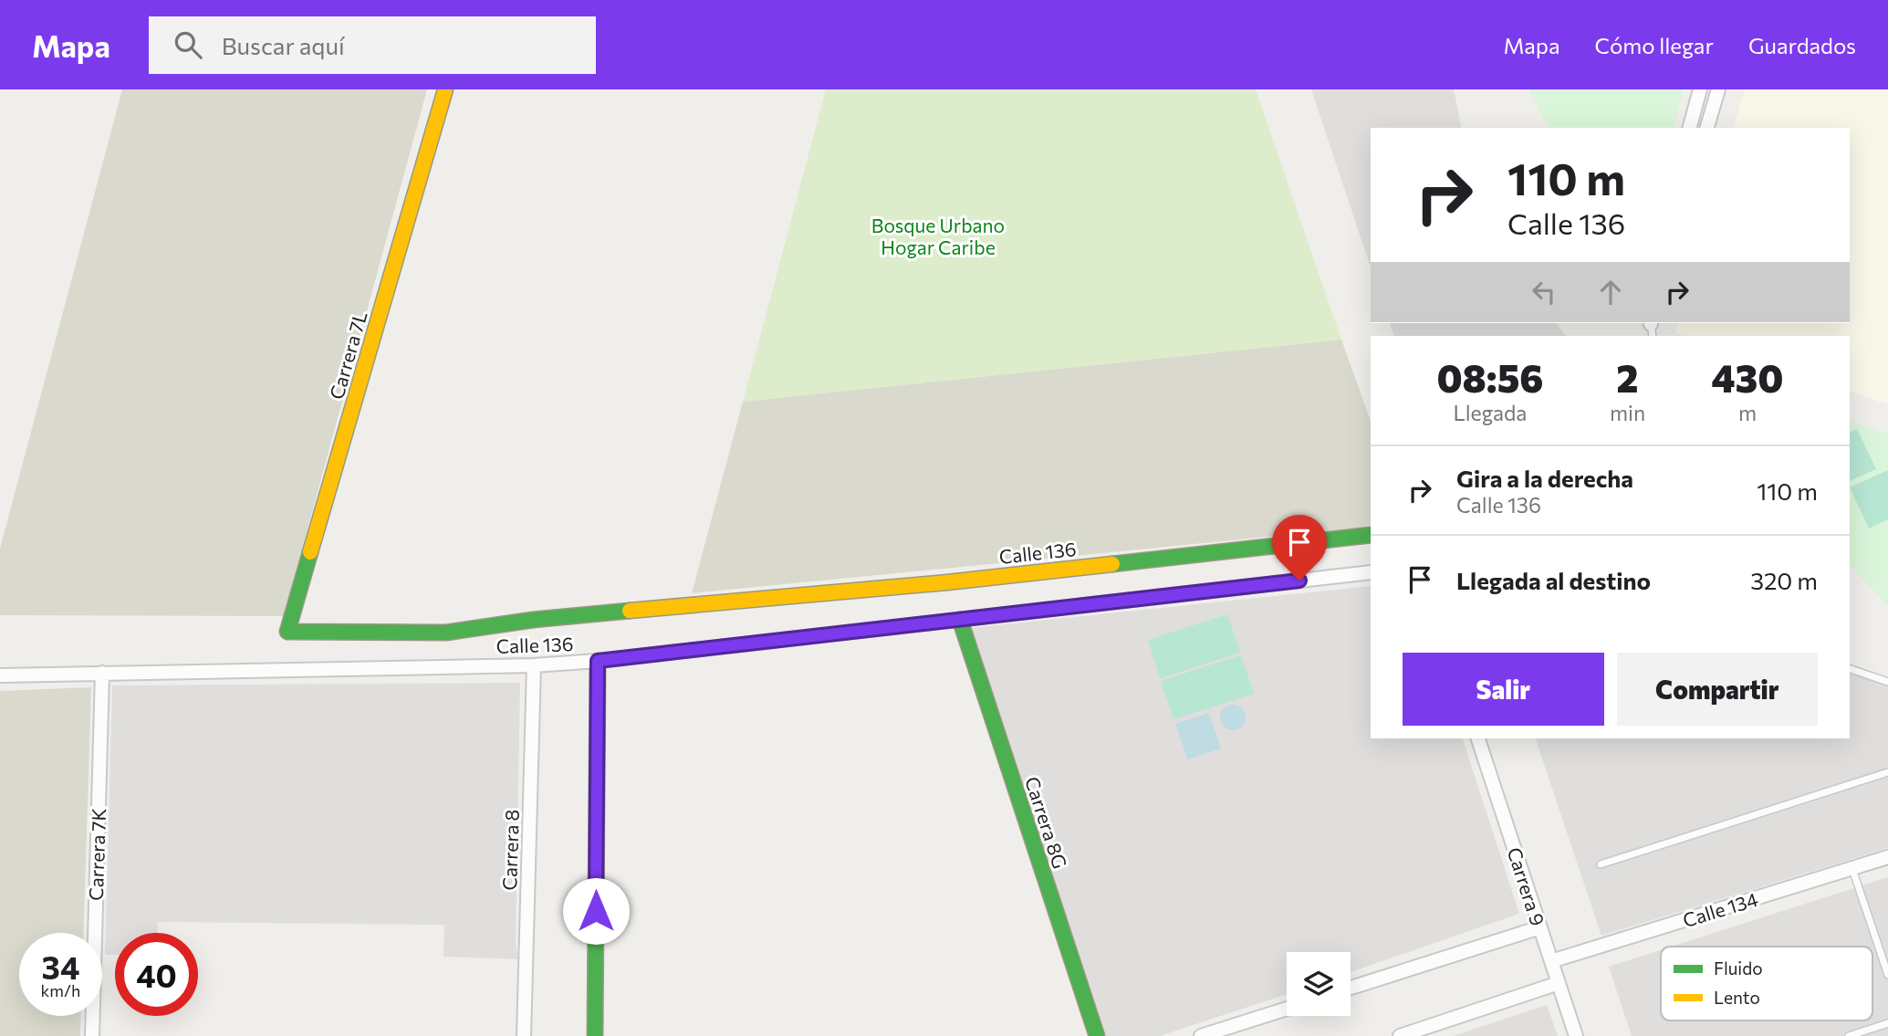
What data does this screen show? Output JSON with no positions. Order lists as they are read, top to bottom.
{
  "streets": {
    "street": [
      "Carrera 7L",
      "Calle 136",
      "Carrera 8G",
      "Carrera 8",
      "Carrera 7K",
      "Carrera 9",
      "Calle 134"
    ]
  },
  "crossings": [
    ["Carrera 7L", "Calle 136"],
    ["Calle 136", "Carrera 8G"],
    ["Calle 136", "Carrera 8"],
    ["Calle 136", "Carrera 7K"],
    ["Carrera 9", "Calle 134"]
  ],
  "parks": ["Bosque Urbano Hogar Caribe"],
  "legend": ["Fluido", "Lento"],
  "page": {
    "header": "Mapa",
    "search": "Buscar aquí",
    "nav": ["Mapa", "Cómo llegar", "Guardados"],
    "turn": ["110 m", "Calle 136"],
    "eta": [
      "08:56",
      "Llegada",
      "2",
      "min",
      "430",
      "m"
    ],
    "list": [
      {
        "name": "Gira a la derecha",
        "note": "Calle 136",
        "value": "110 m"
      },
      {
        "name": "Llegada al destino",
        "value": "320 m"
      }
    ],
    "buttons": ["Salir", "Compartir"],
    "speed": "34 km/h",
    "limit": "40"
  }
}
